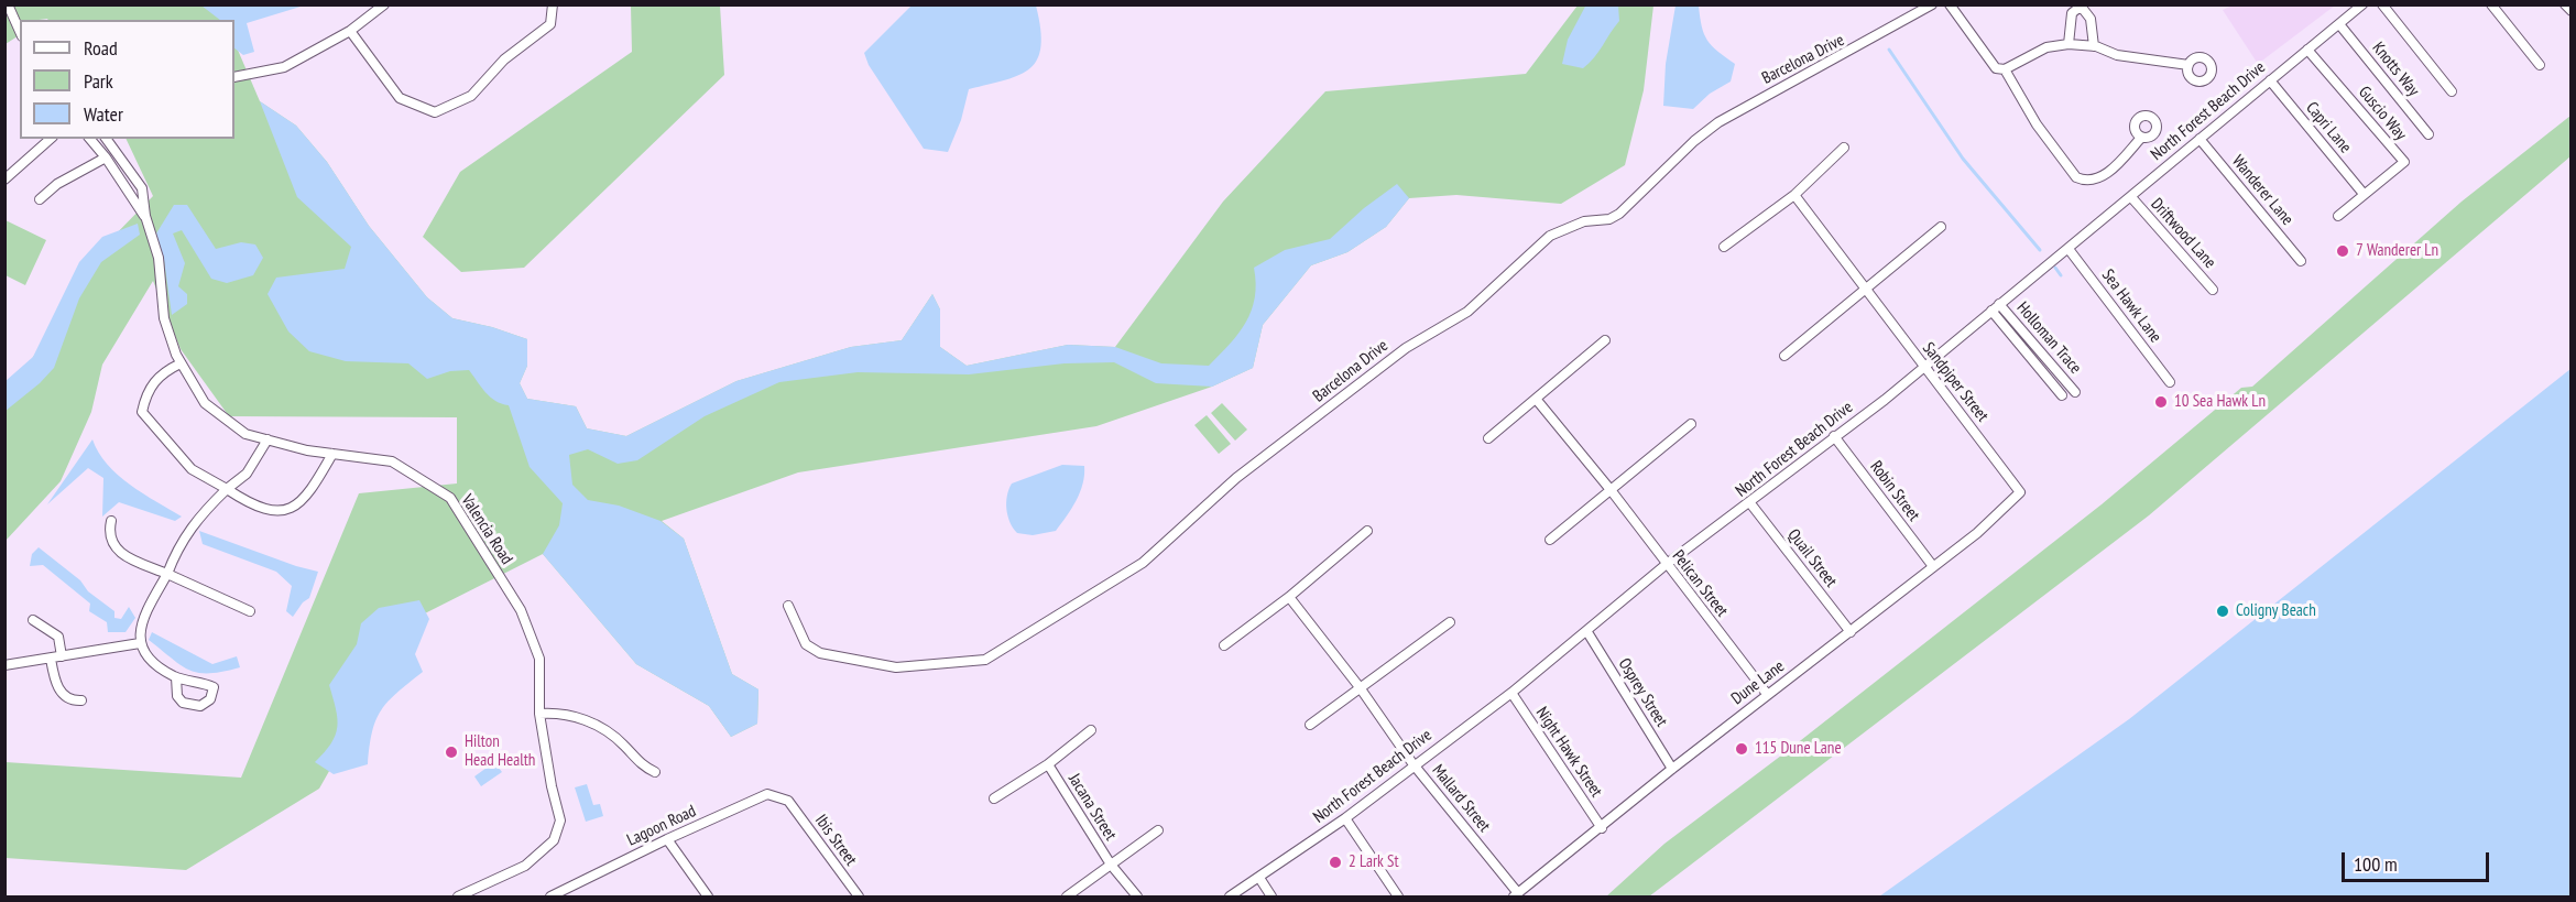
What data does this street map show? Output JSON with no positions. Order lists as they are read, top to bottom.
{
  "streets": {
    "street": [
      "Barcelona Drive",
      "Knotts Way",
      "North Forest Beach Drive",
      "Guscio Way",
      "Capri Lane",
      "Wanderer Lane",
      "Driftwood Lane",
      "Sea Hawk Lane",
      "Holloman Trace",
      "Sandpiper Street",
      "Robin Street",
      "Valencia Road",
      "Quail Street",
      "Pelican Street",
      "Dune Lane",
      "Osprey Street",
      "Night Hawk Street",
      "Mallard Street",
      "Jacana Street",
      "Lagoon Road",
      "Ibis Street"
    ]
  },
  "crossings": [
    ["Knotts Way", "North Forest Beach Drive"],
    ["North Forest Beach Drive", "Guscio Way"],
    ["North Forest Beach Drive", "Capri Lane"],
    ["North Forest Beach Drive", "Wanderer Lane"],
    ["North Forest Beach Drive", "Driftwood Lane"],
    ["North Forest Beach Drive", "Sea Hawk Lane"],
    ["North Forest Beach Drive", "Holloman Trace"],
    ["North Forest Beach Drive", "Sandpiper Street"],
    ["North Forest Beach Drive", "Robin Street"],
    ["North Forest Beach Drive", "Quail Street"],
    ["North Forest Beach Drive", "Pelican Street"],
    ["North Forest Beach Drive", "Osprey Street"],
    ["North Forest Beach Drive", "Night Hawk Street"],
    ["North Forest Beach Drive", "Mallard Street"],
    ["Guscio Way", "Capri Lane"],
    ["Sandpiper Street", "Dune Lane"],
    ["Robin Street", "Dune Lane"],
    ["Quail Street", "Dune Lane"],
    ["Pelican Street", "Dune Lane"],
    ["Dune Lane", "Osprey Street"],
    ["Dune Lane", "Night Hawk Street"],
    ["Dune Lane", "Mallard Street"],
    ["Lagoon Road", "Ibis Street"]
  ],
  "places": [
    "7 Wanderer Ln",
    "10 Sea Hawk Ln",
    "Coligny Beach",
    "115 Dune Lane",
    "Hilton Head Health",
    "2 Lark St"
  ],
  "legend": ["Road", "Park", "Water"],
  "scale_bar": "100 m"
}
